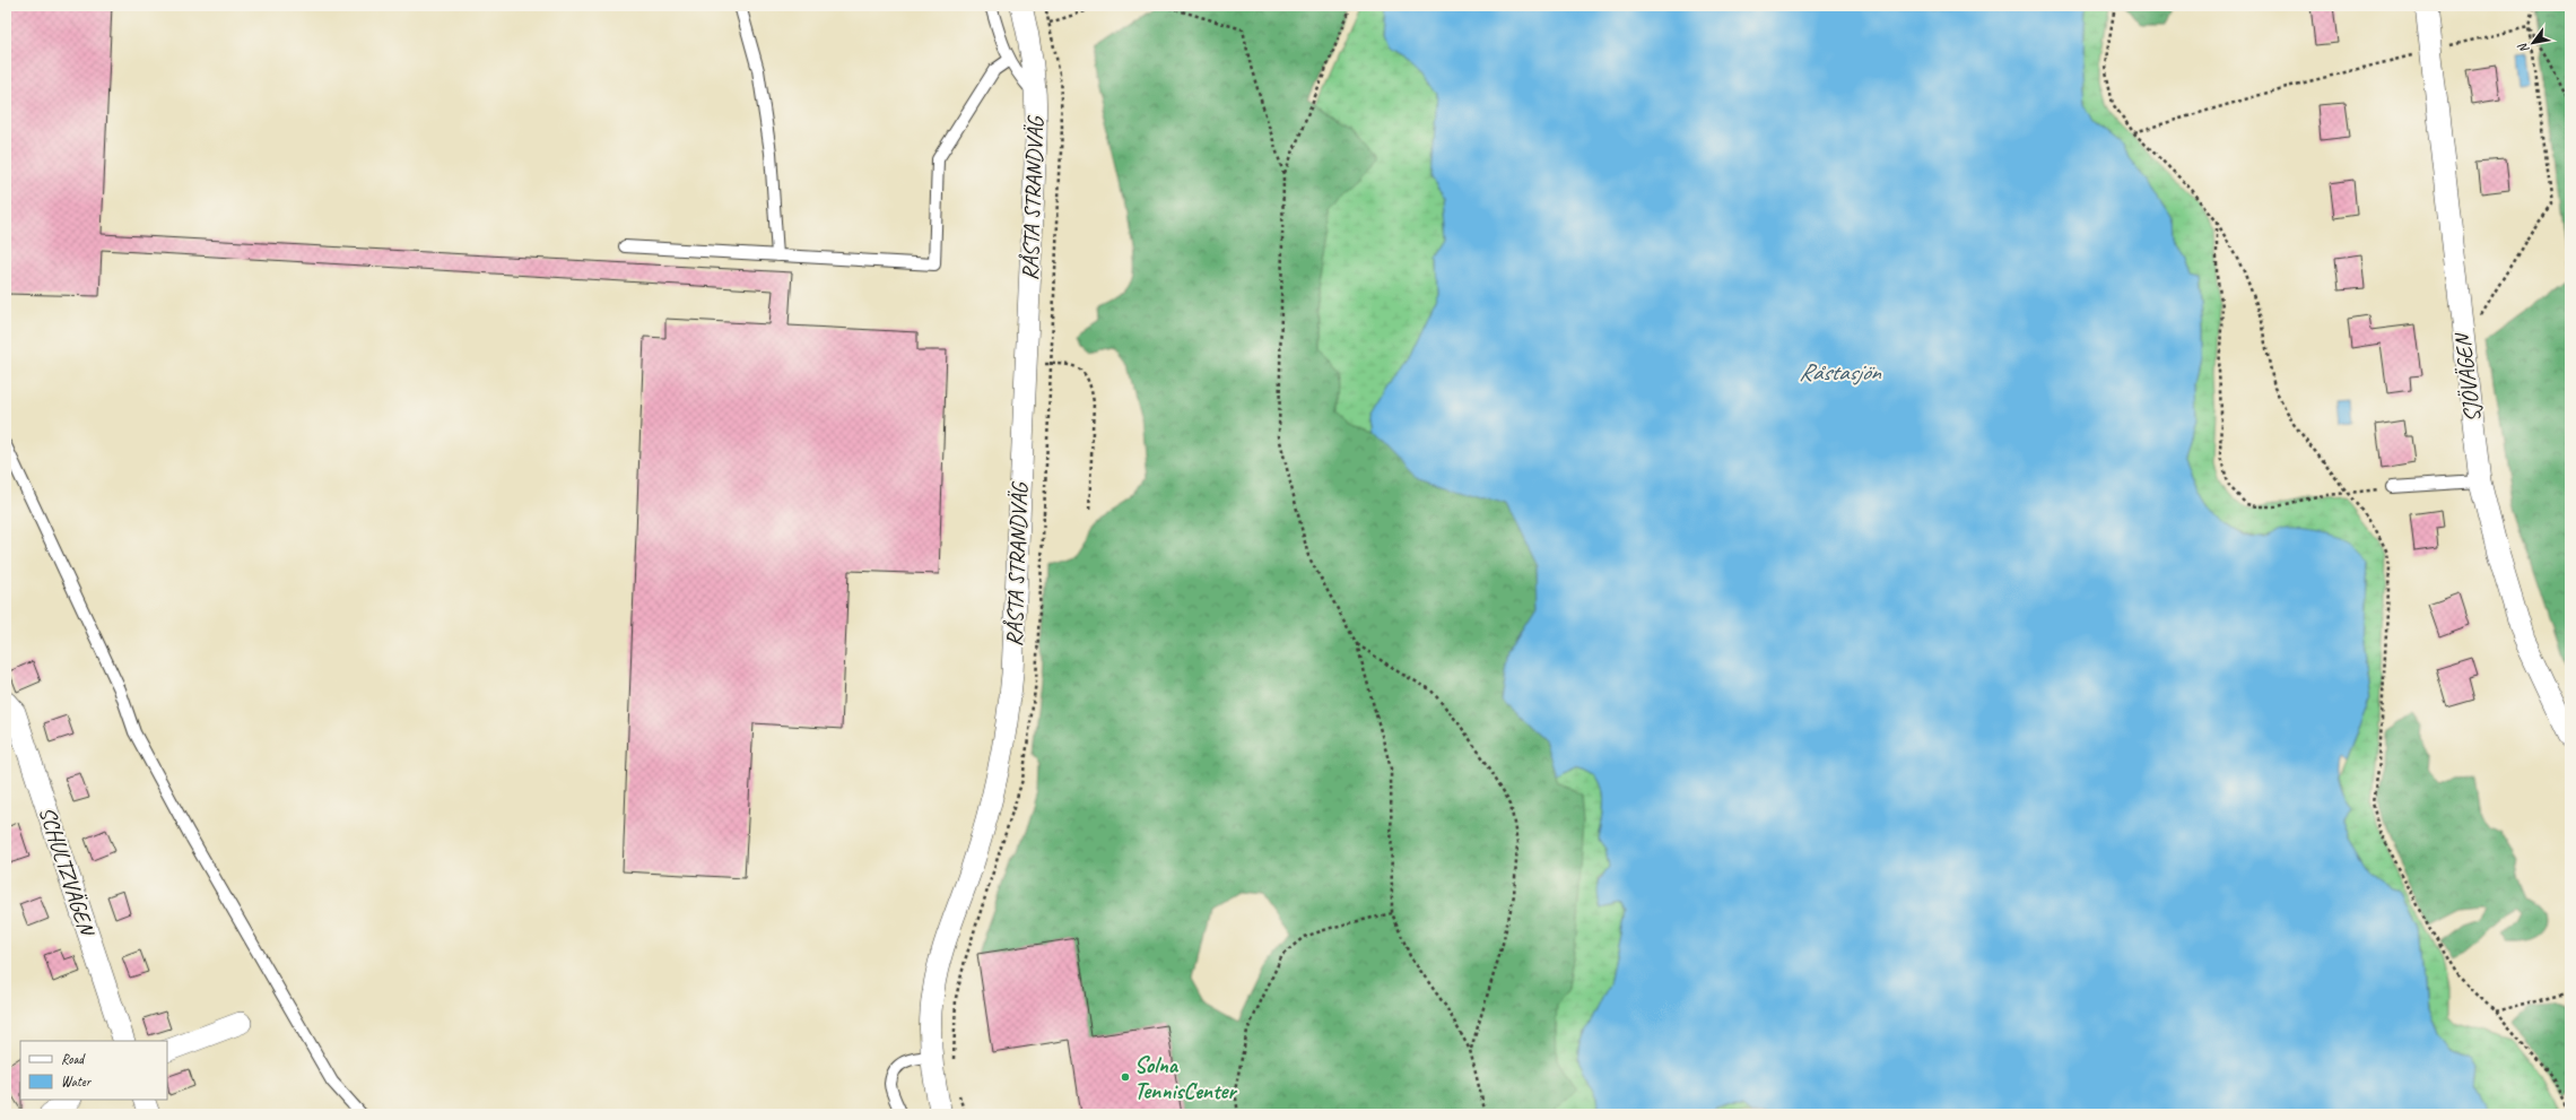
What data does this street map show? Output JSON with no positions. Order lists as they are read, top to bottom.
{
  "streets": {
    "street": ["RÅSTA STRANDVÄG", "SJÖVÄGEN", "SCHULTZVÄGEN"]
  },
  "water": ["Råstasjön"],
  "places": ["Solna TennisCenter"],
  "legend": ["Road", "Water"],
  "north": "bottom left"
}
